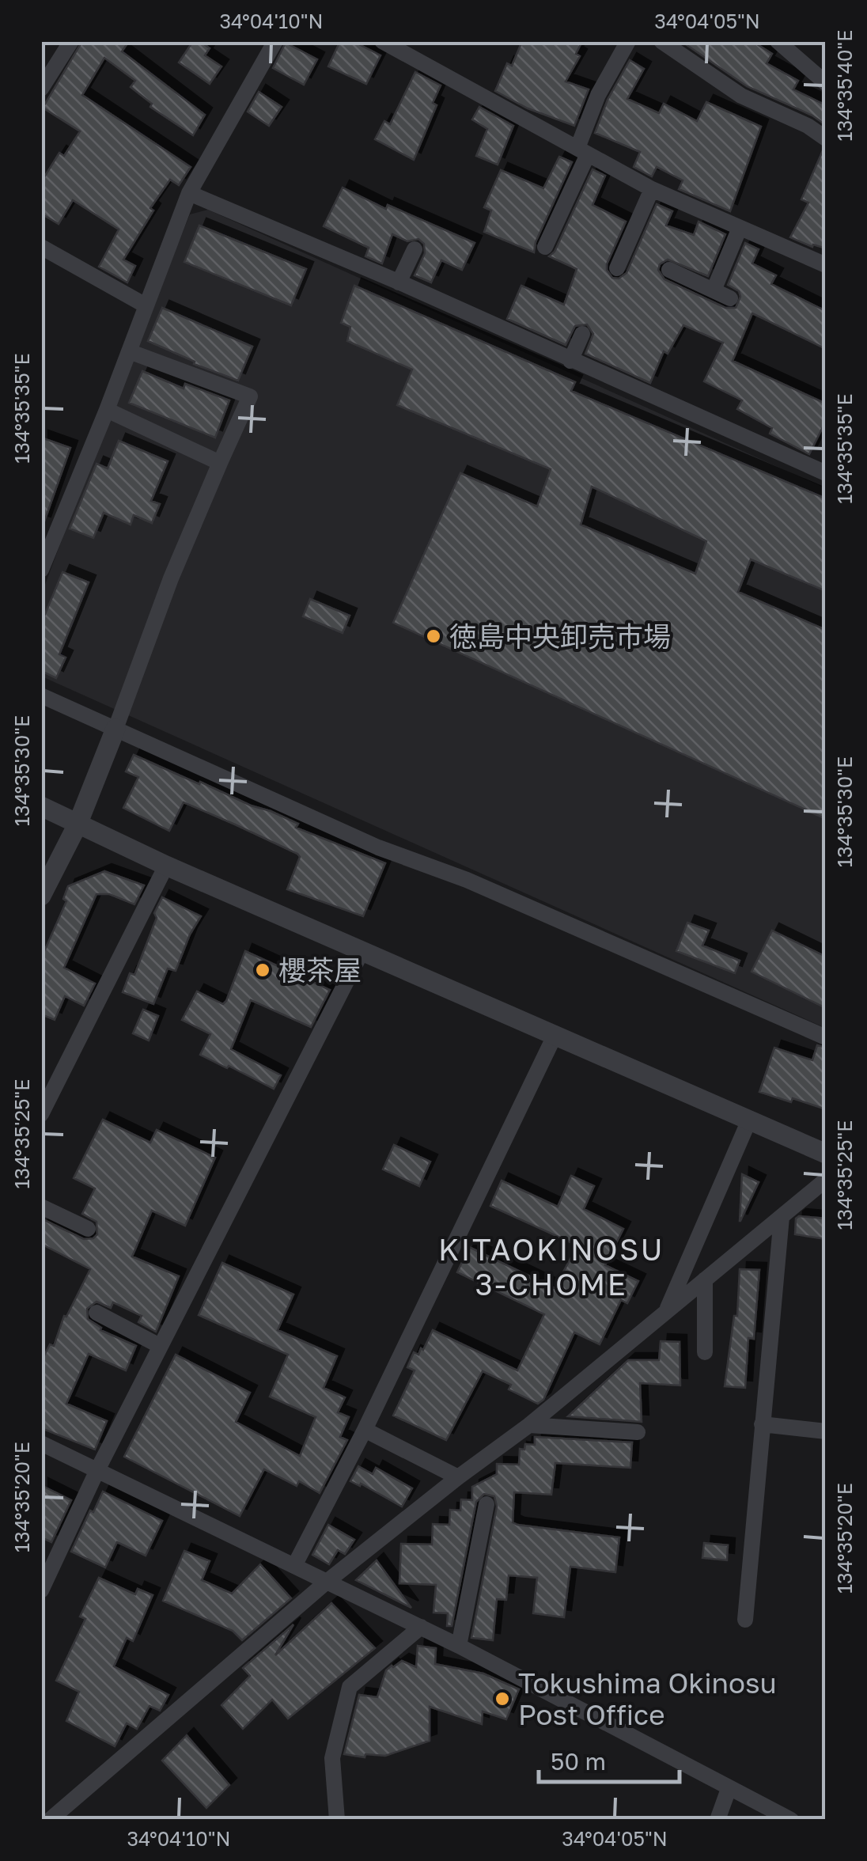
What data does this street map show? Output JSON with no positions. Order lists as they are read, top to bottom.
{
  "districts": ["KITAOKINOSU 3-CHOME"],
  "places": ["徳島中央卸売市場", "櫻茶屋", "Tokushima Okinosu Post Office"],
  "scale_bar": "50 m",
  "coordinates": [
    "34°04'10\"N",
    "34°04'05\"N",
    "134°35'40\"E",
    "134°35'35\"E",
    "134°35'30\"E",
    "134°35'25\"E",
    "134°35'20\"E"
  ]
}
